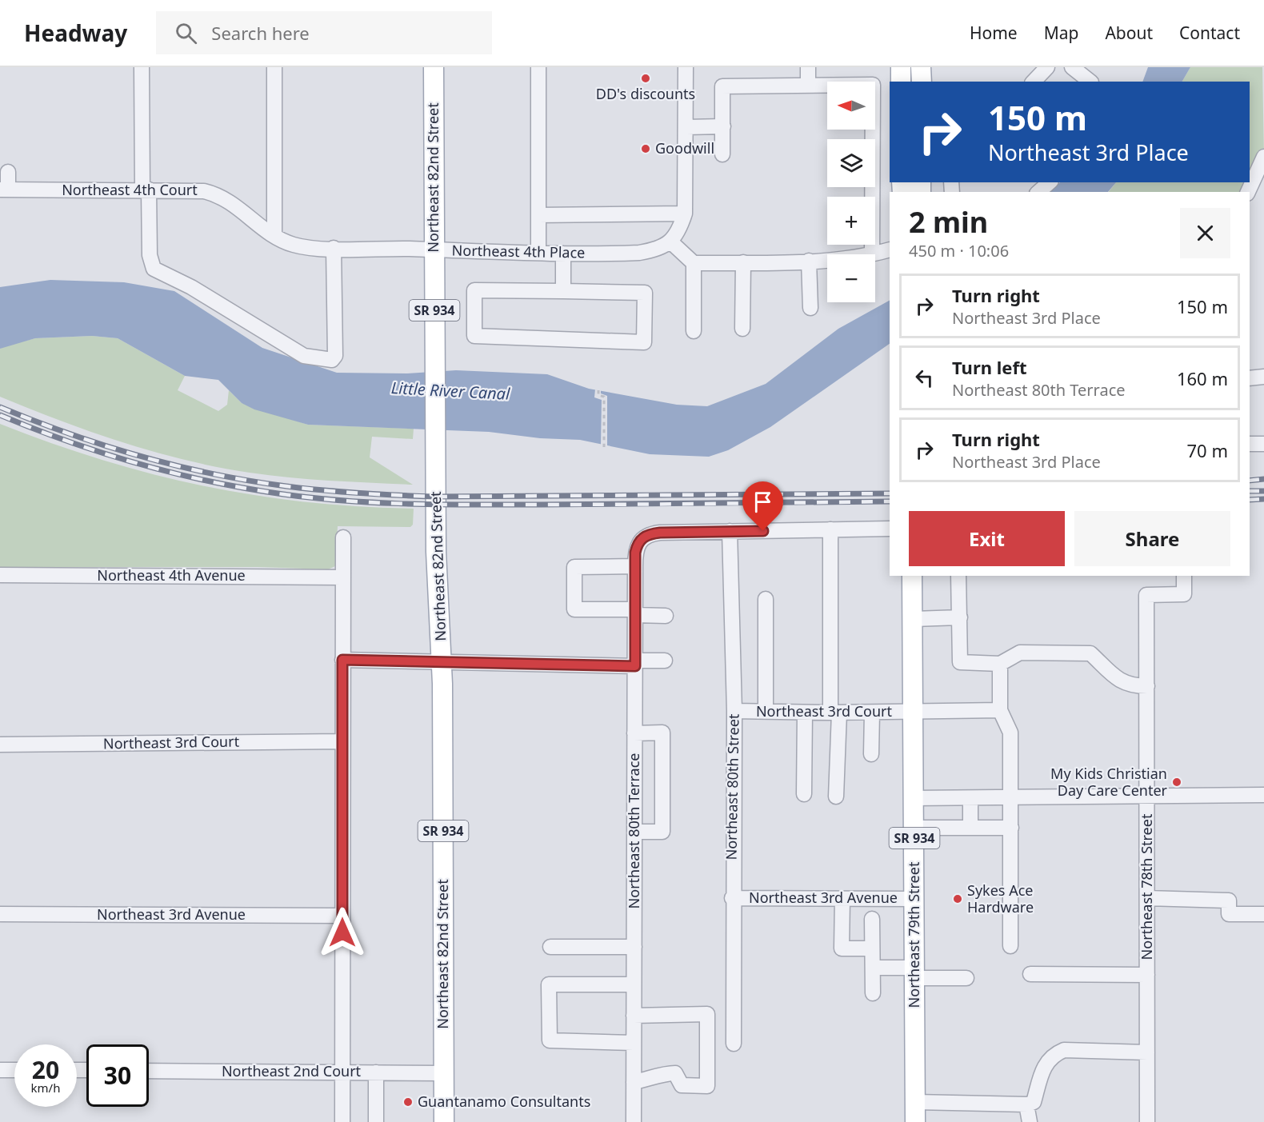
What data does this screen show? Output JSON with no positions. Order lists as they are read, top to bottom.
{
  "streets": {
    "main road": ["Northeast 82nd Street", "SR 934", "Northeast 79th Street"],
    "street": [
      "Northeast 4th Court",
      "Northeast 4th Place",
      "Northeast 4th Avenue",
      "Northeast 3rd Court",
      "Northeast 80th Street",
      "Northeast 80th Terrace",
      "Northeast 78th Street",
      "Northeast 3rd Avenue",
      "Northeast 2nd Court"
    ]
  },
  "crossings": [
    ["Northeast 82nd Street", "Northeast 4th Place"],
    ["Northeast 82nd Street", "Northeast 2nd Court"],
    ["Northeast 4th Court", "Northeast 4th Place"],
    ["Northeast 3rd Court", "Northeast 80th Street"],
    ["Northeast 3rd Court", "Northeast 79th Street"],
    ["Northeast 80th Street", "Northeast 80th Terrace"],
    ["Northeast 80th Street", "Northeast 3rd Avenue"],
    ["Northeast 3rd Avenue", "Northeast 79th Street"]
  ],
  "water": ["Little River Canal"],
  "places": [
    "DD's discounts",
    "Goodwill",
    "My Kids Christian Day Care Center",
    "Sykes Ace Hardware",
    "Guantanamo Consultants"
  ],
  "north": "left",
  "page": {
    "header": "Headway",
    "search": "Search here",
    "nav": [
      "Home",
      "Map",
      "About",
      "Contact"
    ],
    "map_buttons": ["+", "−"],
    "turn": ["150 m", "Northeast 3rd Place"],
    "heading": ["2 min", "450 m · 10:06"],
    "list": [
      {
        "name": "Turn right",
        "note": "Northeast 3rd Place",
        "value": "150 m"
      },
      {
        "name": "Turn left",
        "note": "Northeast 80th Terrace",
        "value": "160 m"
      },
      {
        "name": "Turn right",
        "note": "Northeast 3rd Place",
        "value": "70 m"
      }
    ],
    "buttons": ["Exit", "Share"],
    "speed": "20 km/h",
    "limit": "30"
  }
}
